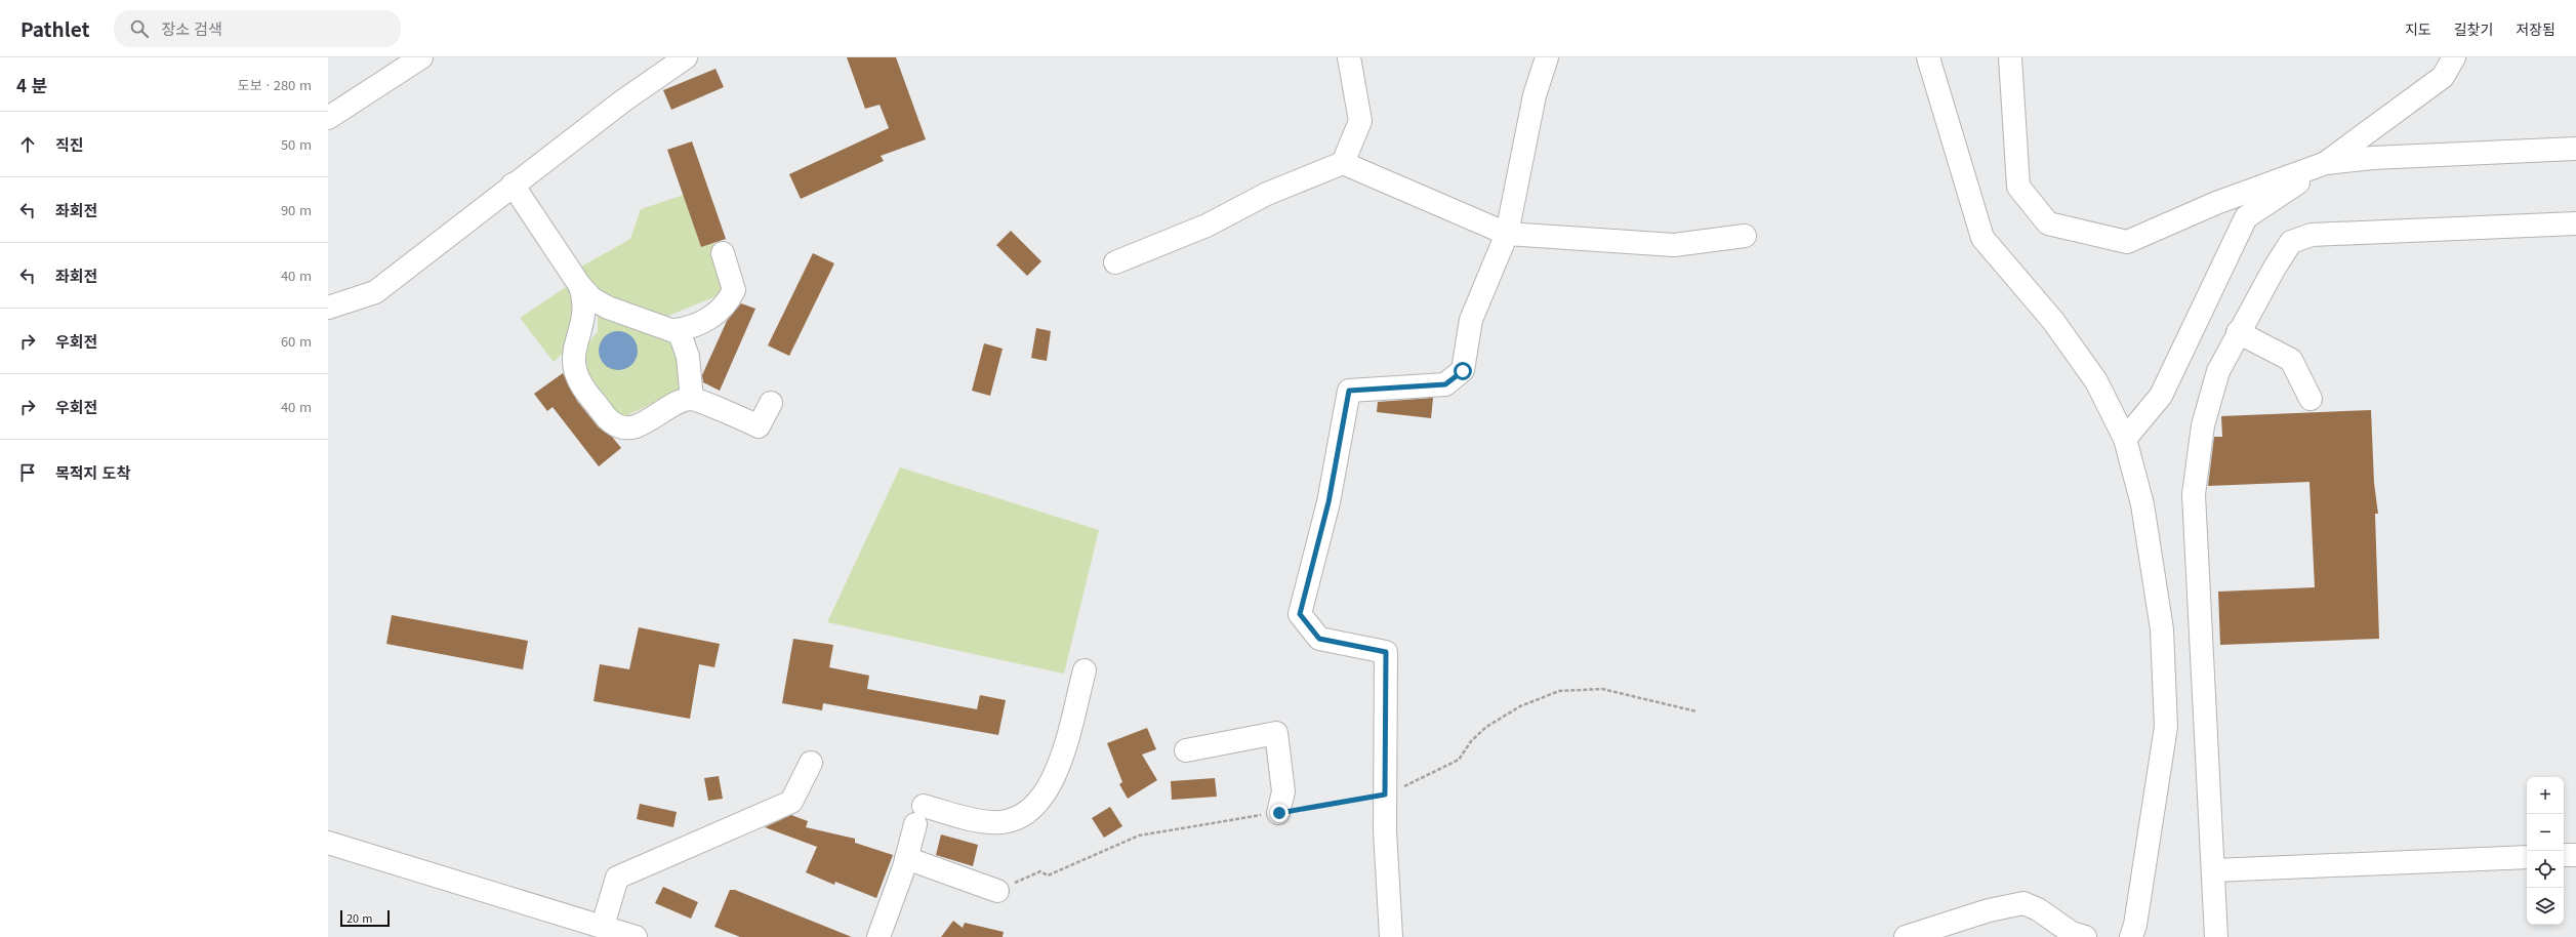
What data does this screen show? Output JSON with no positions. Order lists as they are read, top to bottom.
{
  "scale_bar": "20 m",
  "page": {
    "header": "Pathlet",
    "search": "장소 검색",
    "nav": ["지도", "길찾기", "저장됨"],
    "heading": ["4 분", "도보 · 280 m"],
    "list": [
      ["직진", "50 m"],
      ["좌회전", "90 m"],
      ["좌회전", "40 m"],
      ["우회전", "60 m"],
      ["우회전", "40 m"],
      "목적지 도착"
    ],
    "map_buttons": ["+", "−"],
    "scale": "20 m"
  }
}
